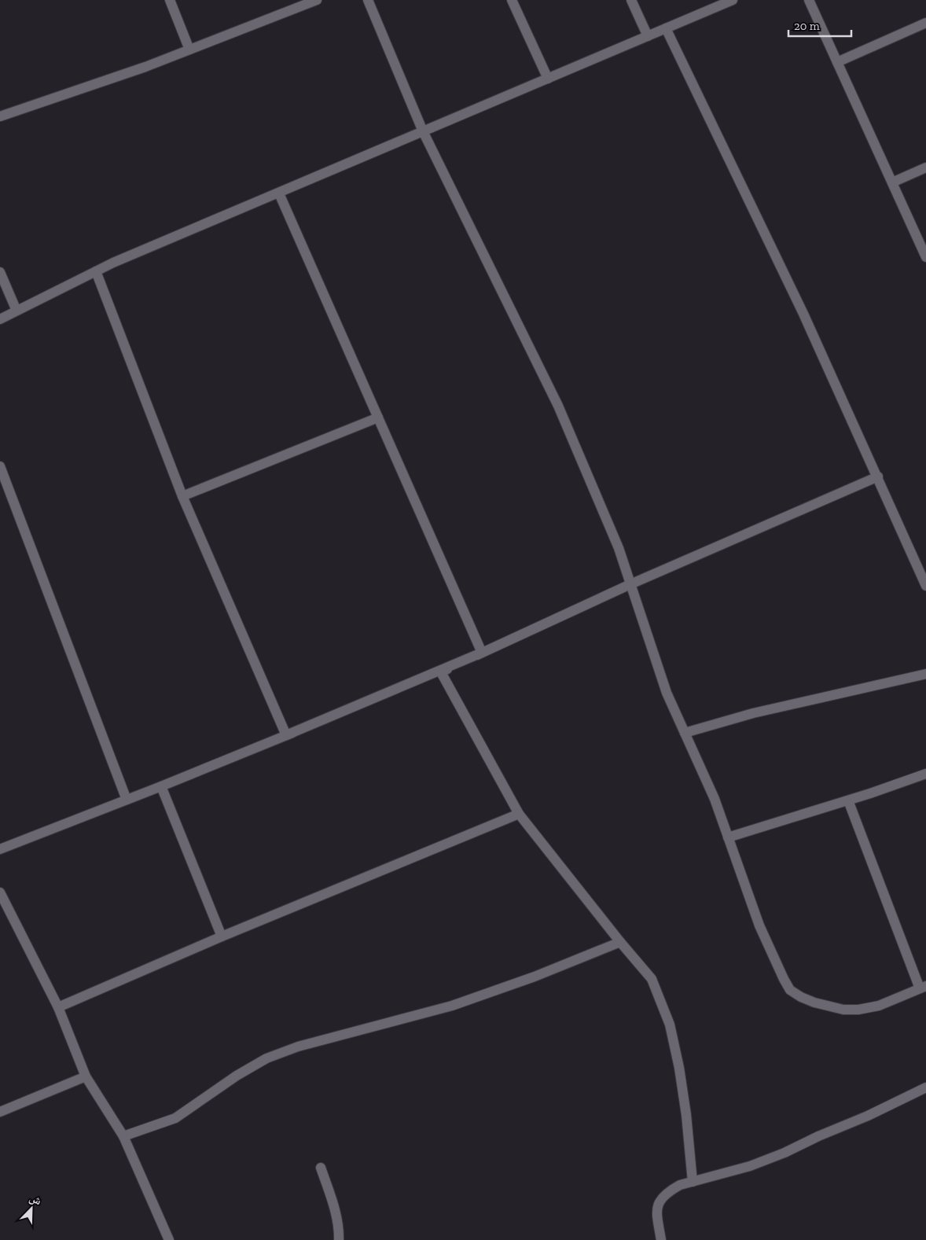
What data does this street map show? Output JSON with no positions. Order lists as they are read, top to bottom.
{
  "scale_bar": "20 m",
  "north": "top right"
}
